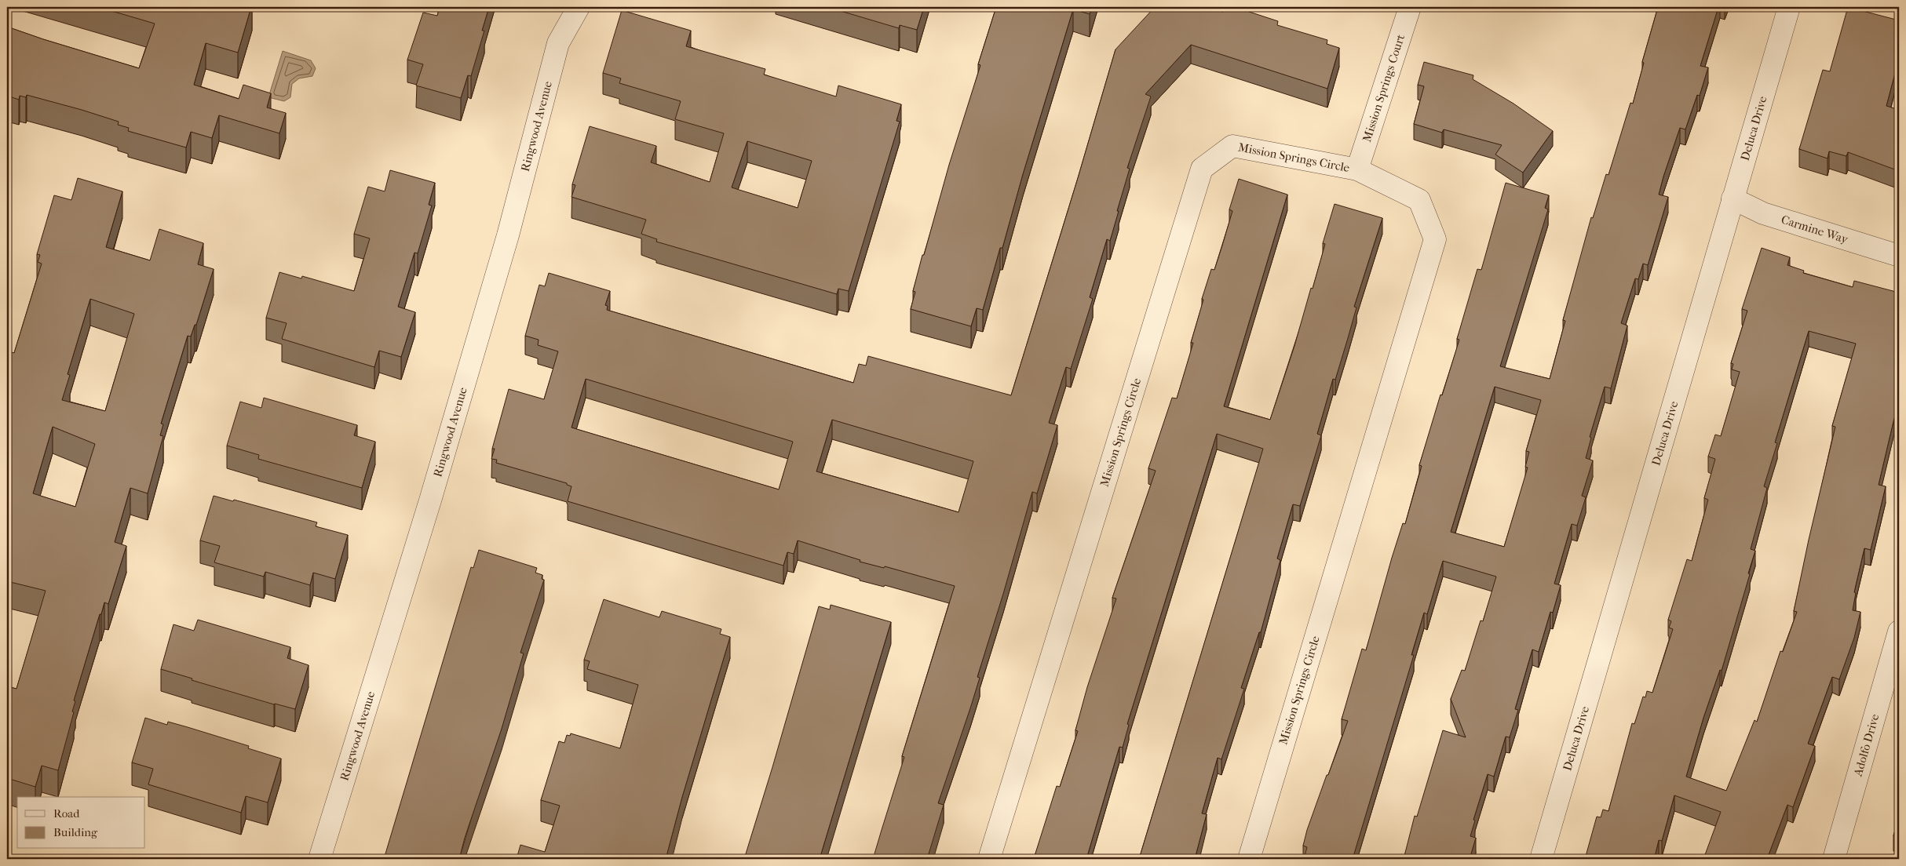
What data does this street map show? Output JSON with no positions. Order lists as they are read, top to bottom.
{
  "streets": {
    "street": [
      "Mission Springs Court",
      "Ringwood Avenue",
      "Deluca Drive",
      "Mission Springs Circle",
      "Carmine Way",
      "Adolfo Drive"
    ]
  },
  "crossings": [
    ["Mission Springs Court", "Mission Springs Circle"],
    ["Deluca Drive", "Carmine Way"]
  ],
  "legend": ["Road", "Building"]
}
